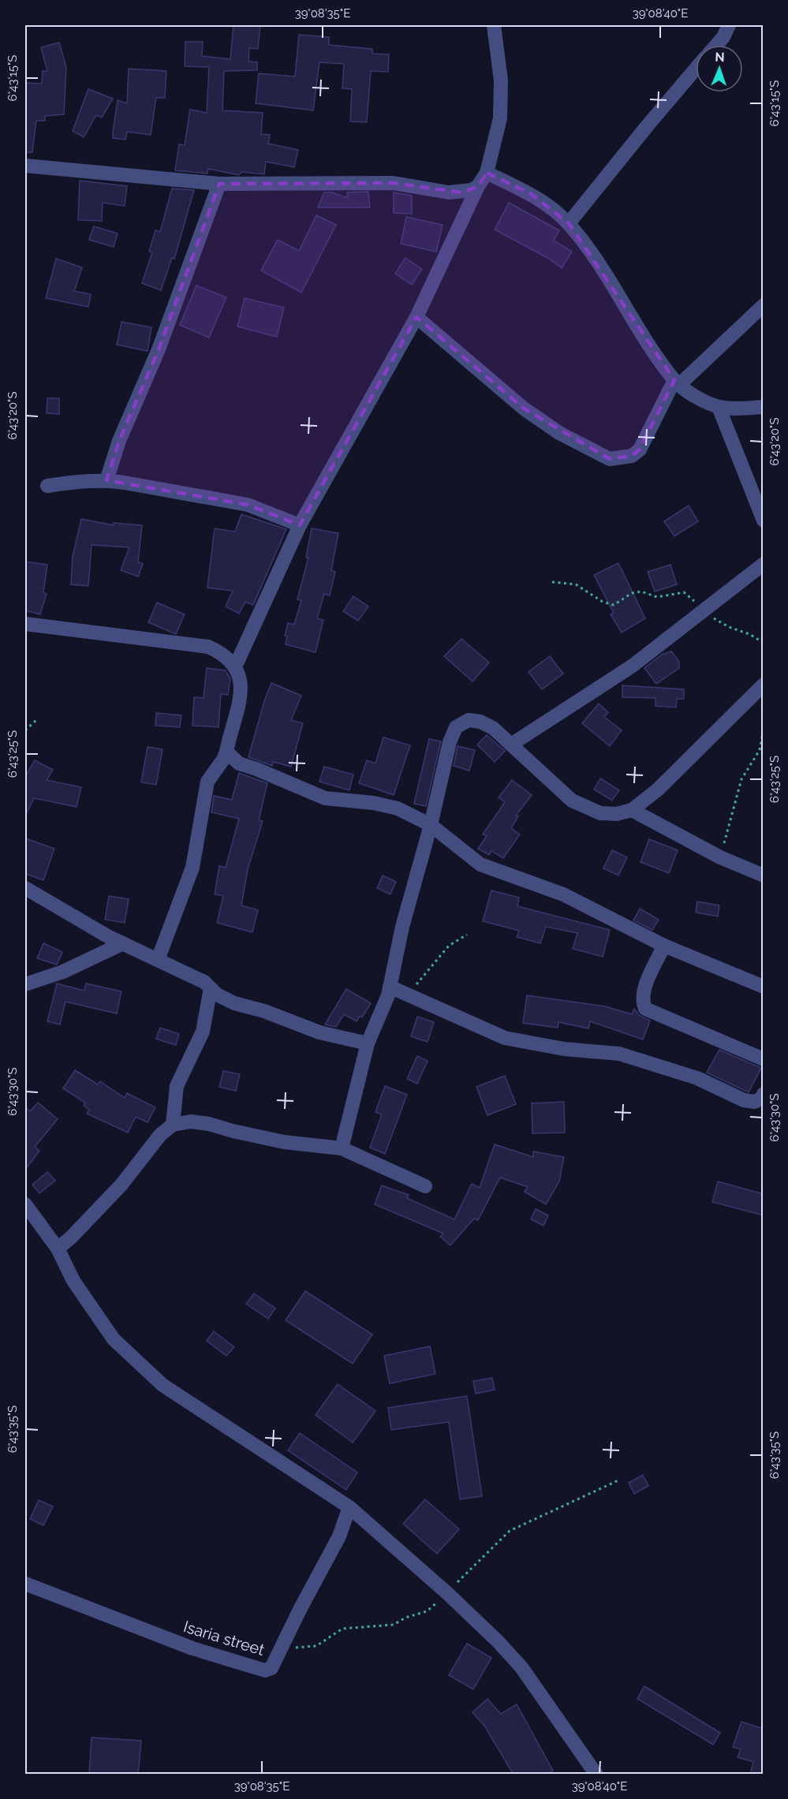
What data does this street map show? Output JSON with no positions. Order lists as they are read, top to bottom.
{
  "streets": {
    "street": ["Isaria street"]
  },
  "north": "top",
  "coordinates": [
    "39°08'35\"E",
    "39°08'40\"E",
    "6°43'15\"S",
    "6°43'20\"S",
    "6°43'25\"S",
    "6°43'30\"S",
    "6°43'35\"S"
  ]
}
